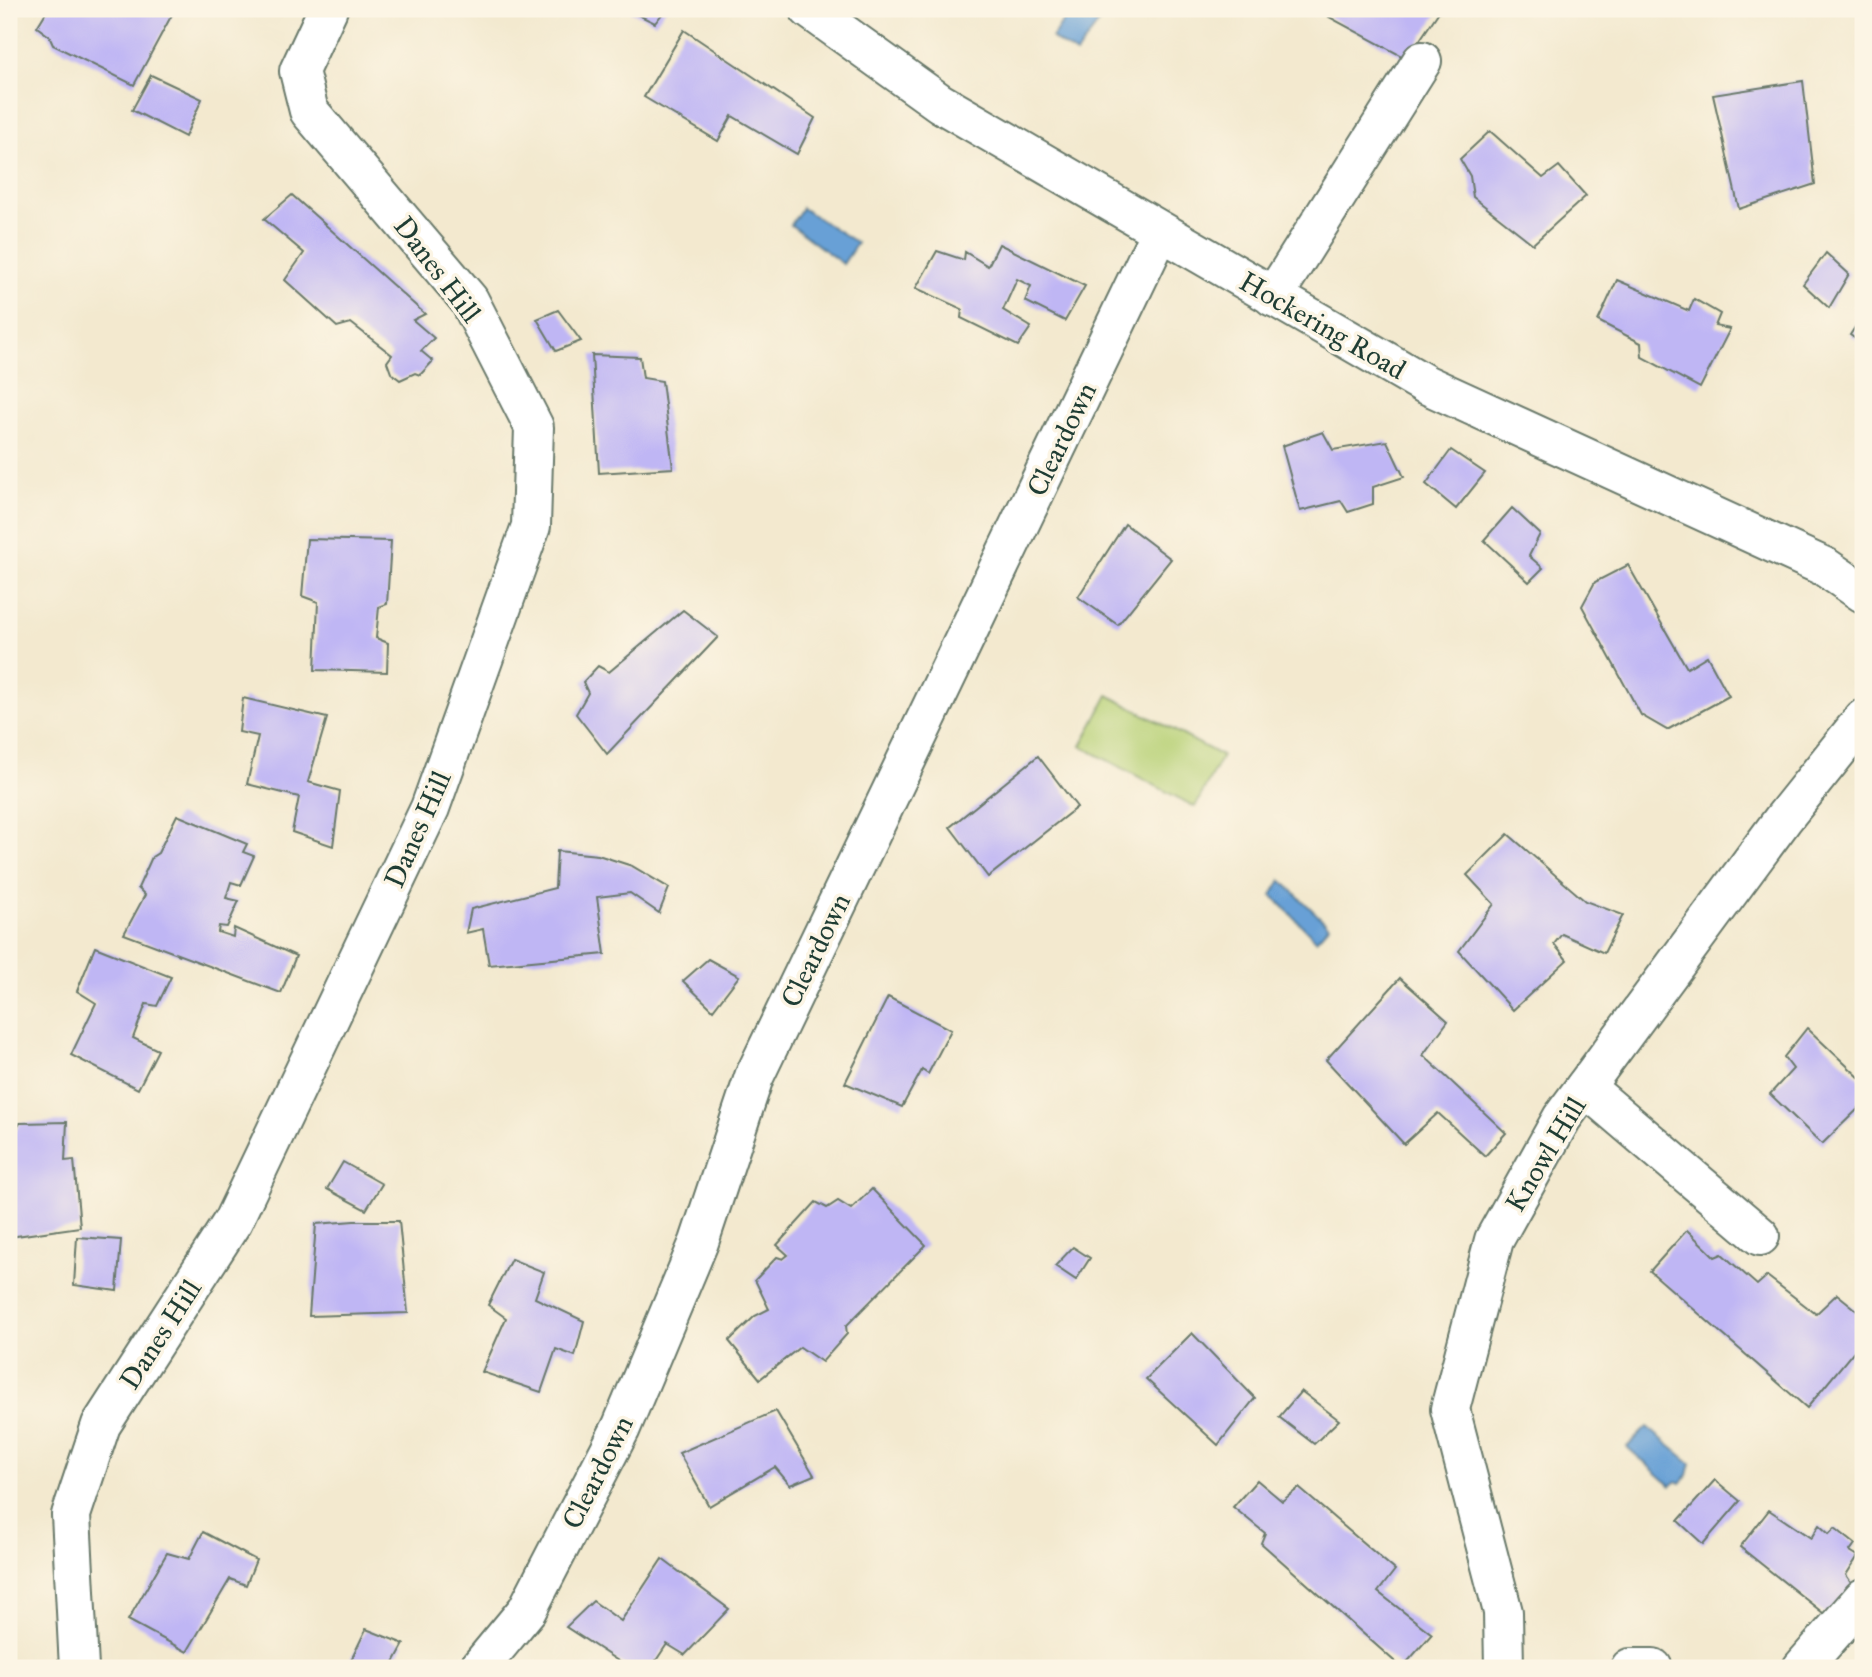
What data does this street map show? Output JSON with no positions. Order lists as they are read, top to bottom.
{
  "streets": {
    "street": [
      "Danes Hill",
      "Hockering Road",
      "Cleardown",
      "Knowl Hill"
    ]
  },
  "crossings": [
    ["Hockering Road", "Cleardown"]
  ]
}
